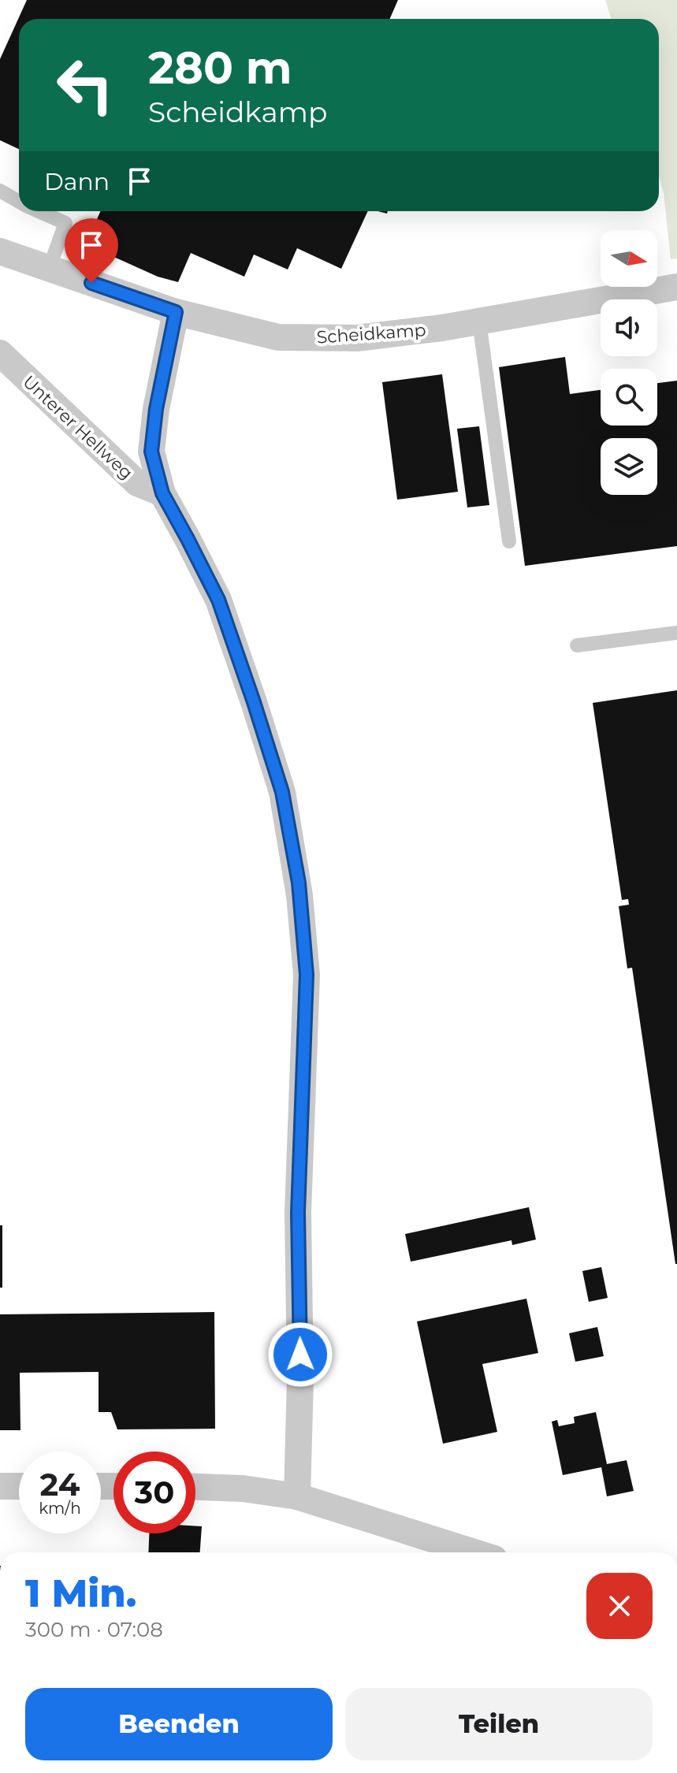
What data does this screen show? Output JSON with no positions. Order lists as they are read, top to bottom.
{
  "streets": {
    "street": ["Scheidkamp", "Unterer Hellweg"]
  },
  "crossings": [
    ["Scheidkamp", "Unterer Hellweg"]
  ],
  "north": "right",
  "page": {
    "turn": ["280 m", "Scheidkamp"],
    "then": "Dann",
    "speed": "24 km/h",
    "limit": "30",
    "heading": ["1 Min.", "300 m · 07:08"],
    "buttons": ["Beenden", "Teilen"]
  }
}
